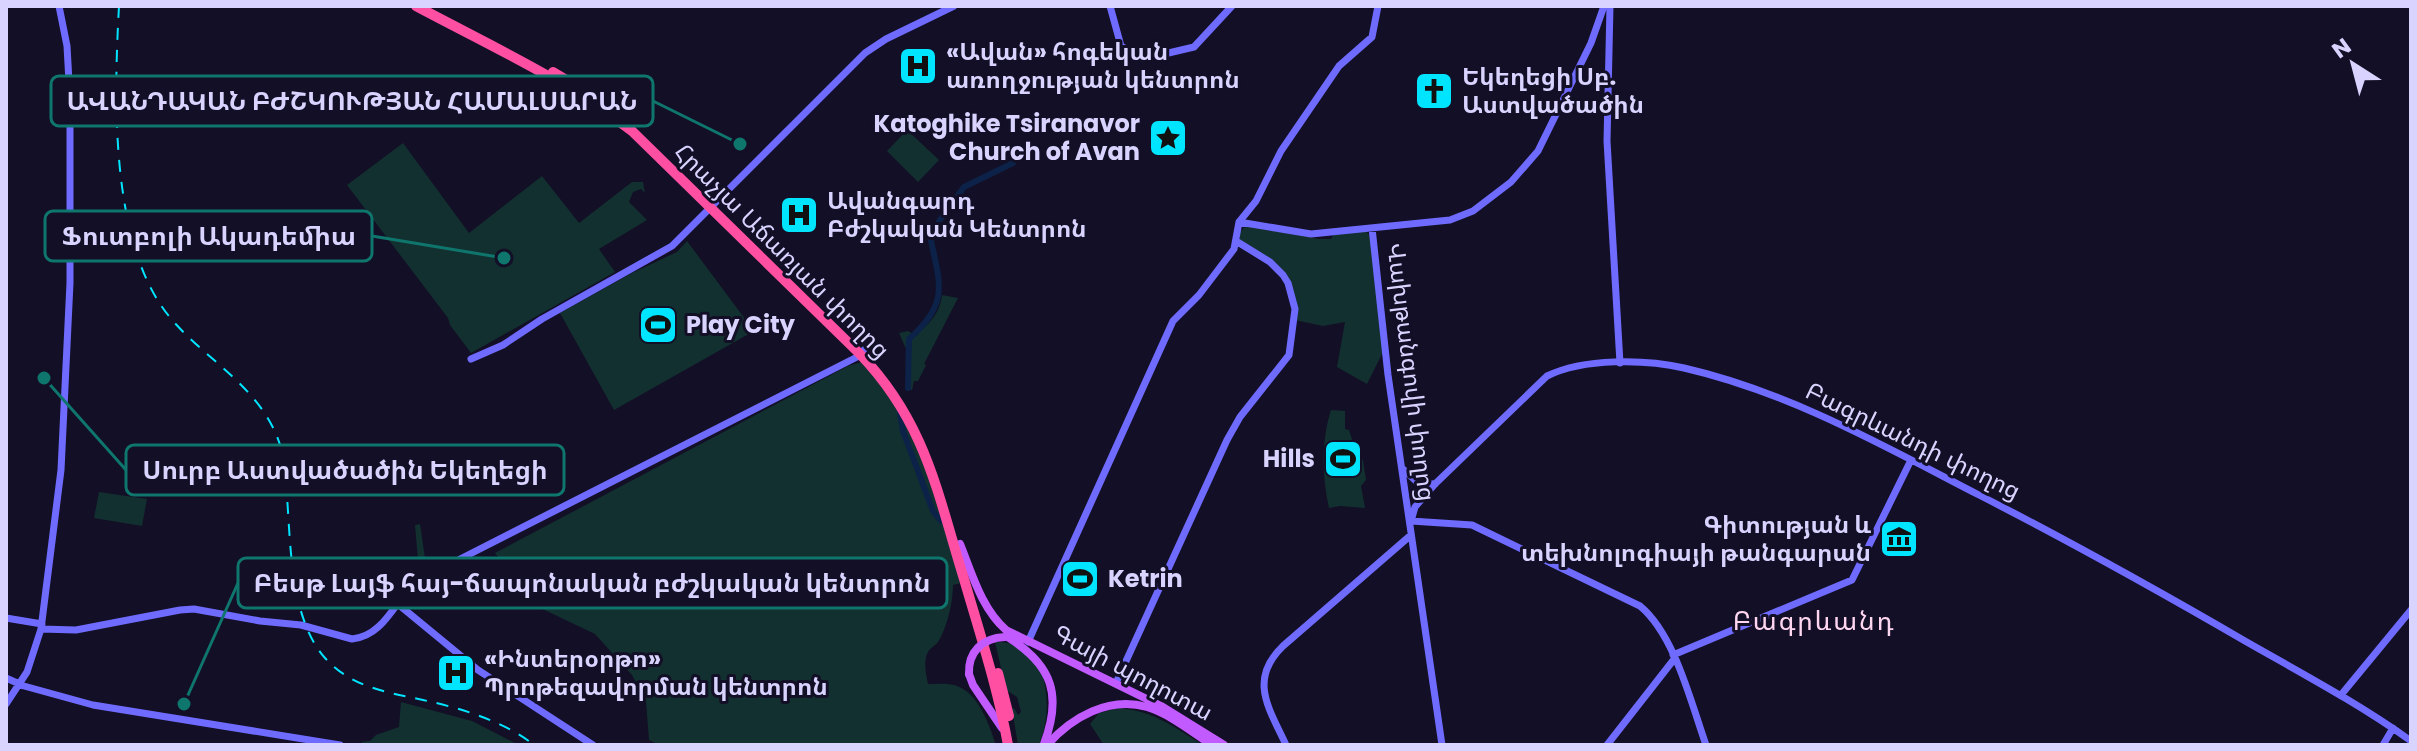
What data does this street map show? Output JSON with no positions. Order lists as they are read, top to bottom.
{
  "streets": {
    "highway": ["Հրաչյա Աճառյան փողոց"],
    "main road": ["Գայի պողոտա"],
    "street": ["Վախթանգովի փողոց", "Բագրևանդի փողոց"]
  },
  "crossings": [
    ["Վախթանգովի փողոց", "Բագրևանդի փողոց"]
  ],
  "districts": ["Բագրևանդ"],
  "places": {
    "hospital": ["«Ավան» հոգեկան առողջության կենտրոն", "Ավանգարդ Բժշկական Կենտրոն", "«Ինտերօրթո» Պրոթեզավորման կենտրոն"],
    "church": ["Եկեղեցի Սբ. Աստվածածին"],
    "place": ["Katoghike Tsiranavor Church of Avan"],
    "other": [
      "ԱՎԱՆԴԱԿԱՆ ԲԺՇԿՈՒԹՅԱՆ ՀԱՄԱԼՍԱՐԱՆ",
      "Ֆուտբոլի Ակադեմիա",
      "Սուրբ Աստվածածին Եկեղեցի",
      "Բեսթ Լայֆ հայ-ճապոնական բժշկական կենտրոն"
    ],
    "sports": ["Play City", "Hills", "Ketrin"],
    "museum": ["Գիտության և տեխնոլոգիայի թանգարան"]
  },
  "north": "top left"
}
